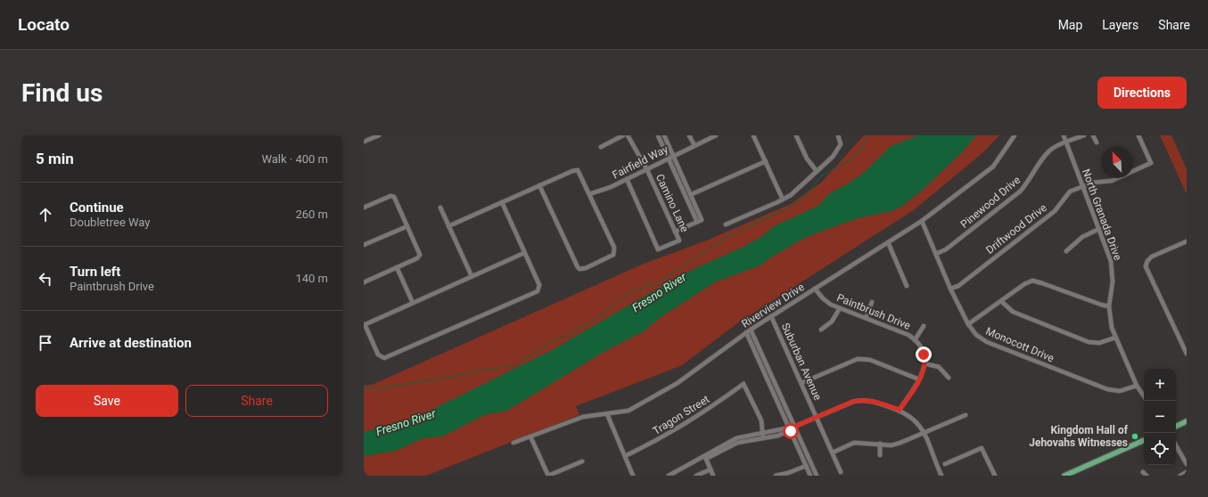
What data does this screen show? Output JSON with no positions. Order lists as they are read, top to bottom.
{
  "streets": {
    "street": [
      "Fairfield Way",
      "Pinewood Drive",
      "Camino Lane",
      "North Granada Drive",
      "Driftwood Drive",
      "Riverview Drive",
      "Paintbrush Drive",
      "Monocott Drive",
      "Suburban Avenue",
      "Tragon Street"
    ]
  },
  "crossings": [
    ["Fairfield Way", "Camino Lane"],
    ["Pinewood Drive", "North Granada Drive"],
    ["Pinewood Drive", "Monocott Drive"],
    ["North Granada Drive", "Driftwood Drive"],
    ["North Granada Drive", "Monocott Drive"],
    ["Driftwood Drive", "Monocott Drive"],
    ["Riverview Drive", "Paintbrush Drive"],
    ["Riverview Drive", "Monocott Drive"],
    ["Riverview Drive", "Suburban Avenue"]
  ],
  "water": ["Fresno River"],
  "places": ["Kingdom Hall of Jehovahs Witnesses"],
  "north": "top left",
  "page": {
    "header": "Locato",
    "nav": ["Map", "Layers", "Share"],
    "buttons": [
      "Directions",
      ["Save", "Share"]
    ],
    "title": "Find us",
    "heading": ["5 min", "Walk · 400 m"],
    "list": [
      ["Continue", "Doubletree Way", "260 m"],
      ["Turn left", "Paintbrush Drive", "140 m"],
      "Arrive at destination"
    ],
    "map_buttons": ["+", "−"]
  }
}
